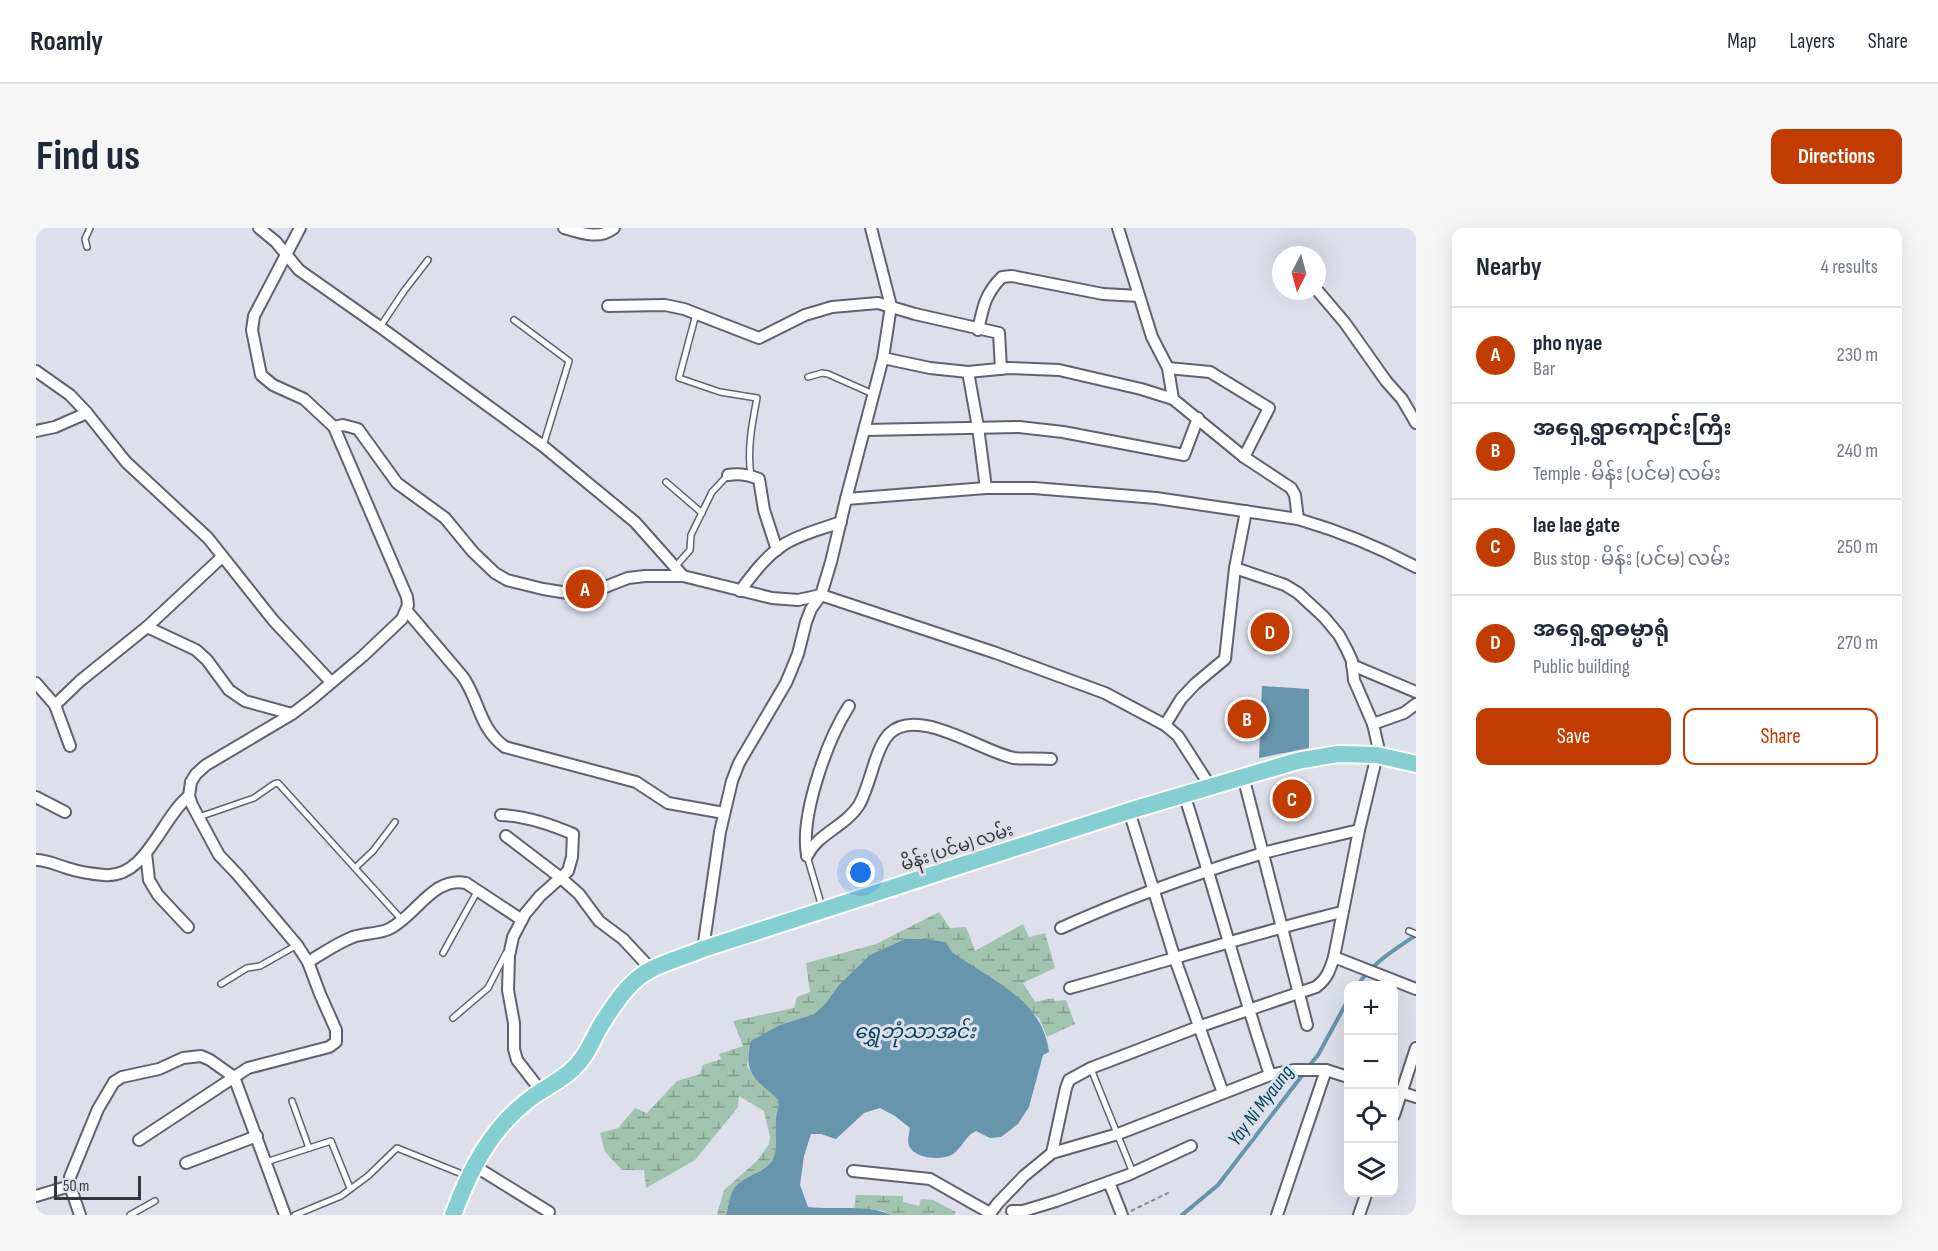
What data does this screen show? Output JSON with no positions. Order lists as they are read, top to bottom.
{
  "streets": {
    "main road": ["မိန်း (ပင်မ) လမ်း"]
  },
  "water": ["ရွှေဘုံသာအင်း", "Yay Ni Myaung"],
  "scale_bar": "50 m",
  "north": "bottom",
  "page": {
    "header": "Roamly",
    "nav": ["Map", "Layers", "Share"],
    "buttons": [
      "Directions",
      ["Save", "Share"]
    ],
    "title": "Find us",
    "heading": ["Nearby", "4 results"],
    "list": [
      {
        "mark": "A",
        "name": "pho nyae",
        "note": "Bar",
        "value": "230 m"
      },
      {
        "mark": "B",
        "name": "အရှေ့ရွာကျောင်းကြီး",
        "note": "Temple · မိန်း (ပင်မ) လမ်း",
        "value": "240 m"
      },
      {
        "mark": "C",
        "name": "lae lae gate",
        "note": "Bus stop · မိန်း (ပင်မ) လမ်း",
        "value": "250 m"
      },
      {
        "mark": "D",
        "name": "အရှေ့ရွာဓမ္မာရုံ",
        "note": "Public building",
        "value": "270 m"
      }
    ],
    "pins": [
      "A",
      "D",
      "B",
      "C"
    ],
    "map_buttons": ["+", "−"],
    "scale": "50 m"
  }
}
